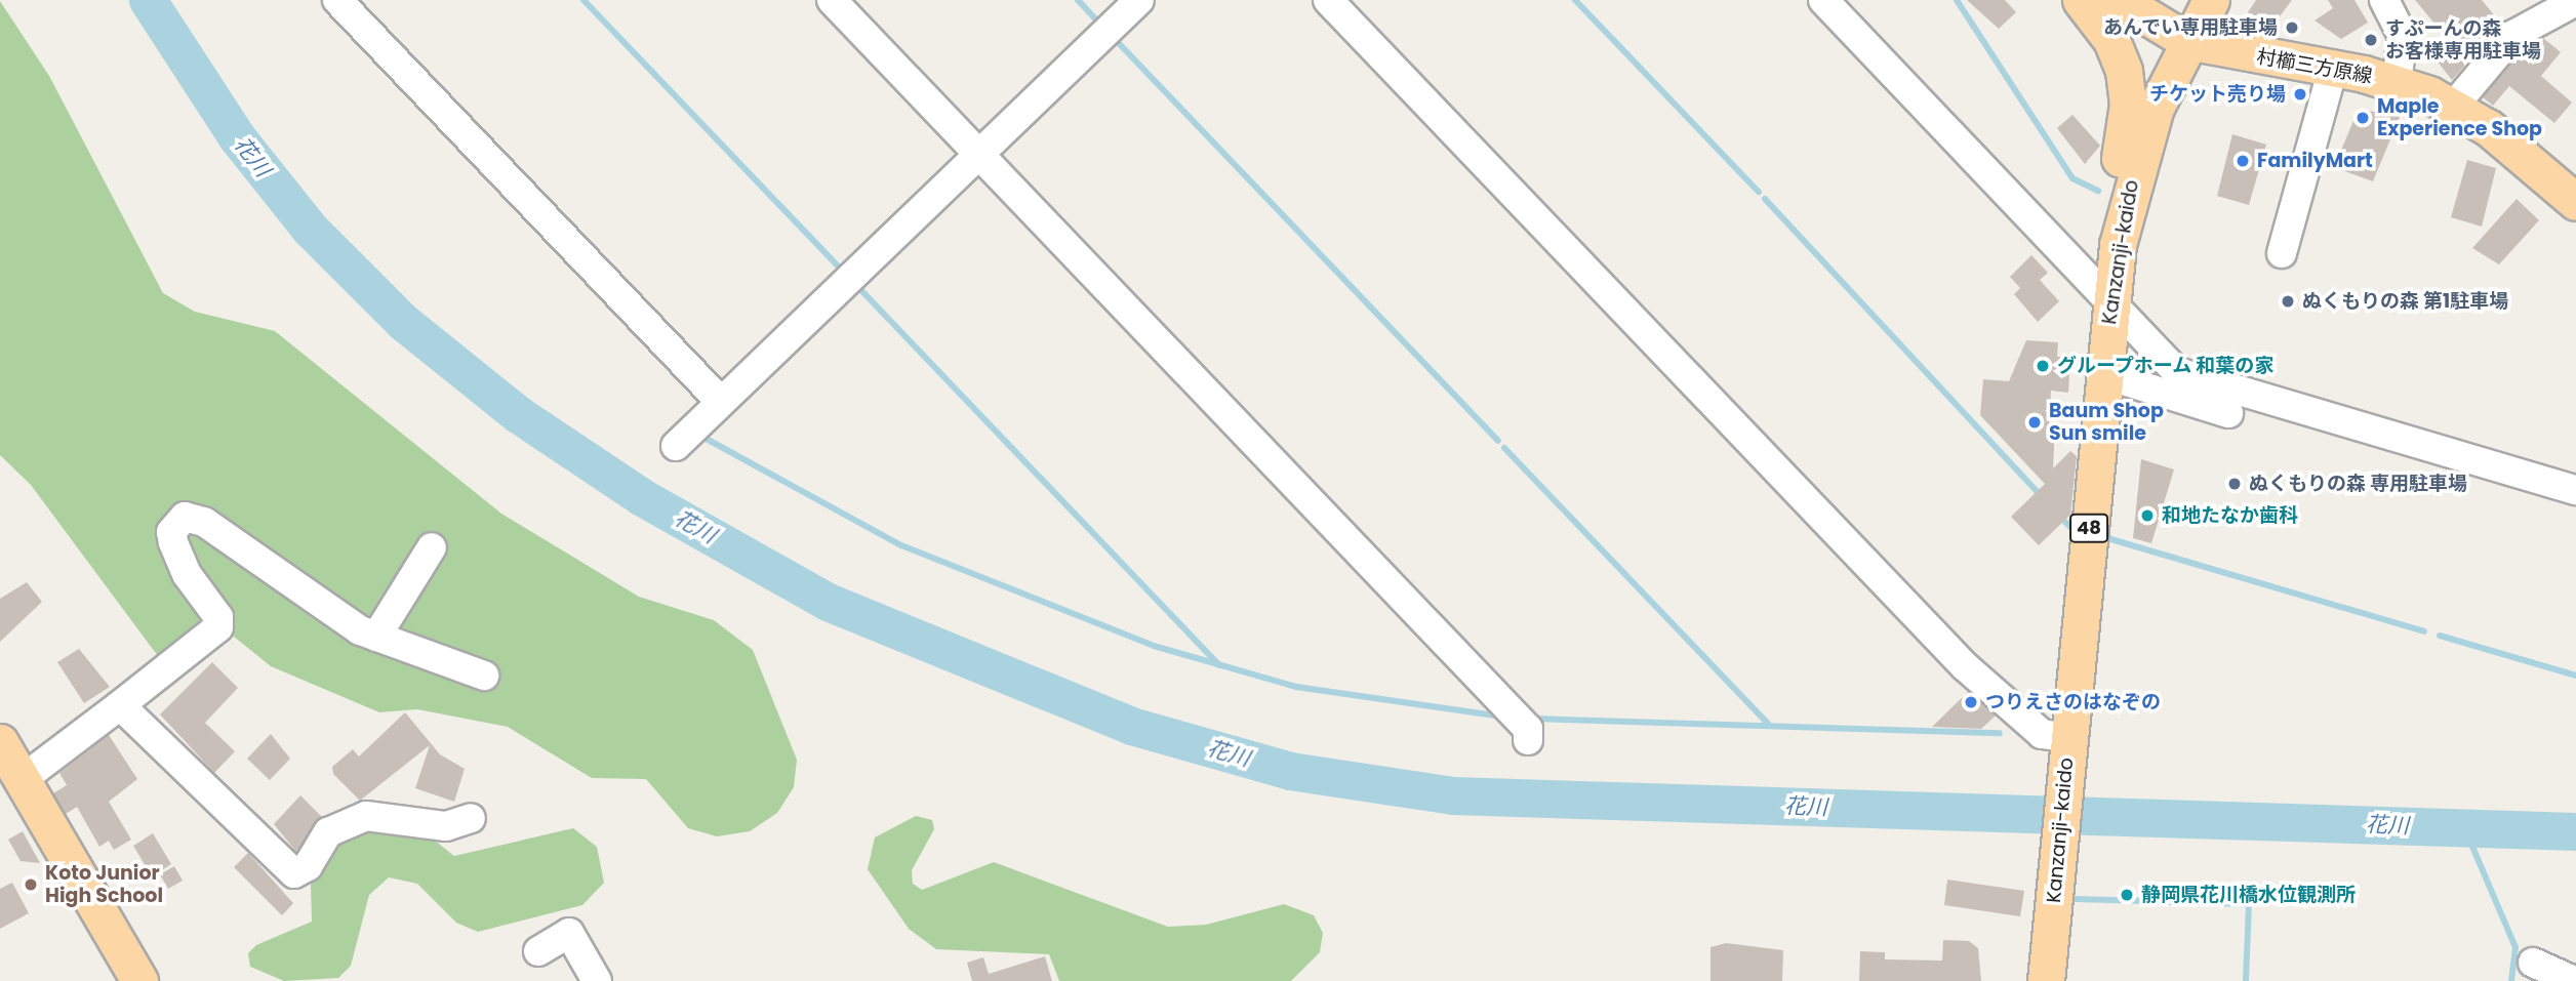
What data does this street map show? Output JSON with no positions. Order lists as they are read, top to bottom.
{
  "streets": {
    "main road": ["村櫛三方原線", "Kanzanji-kaido", "48"]
  },
  "crossings": [
    ["村櫛三方原線", "Kanzanji-kaido"],
    ["Kanzanji-kaido", "48"]
  ],
  "water": ["花川"],
  "places": [
    "あんでい専用駐車場",
    "すぷーんの森 お客様専用駐車場",
    "チケット売り場",
    "Maple Experience Shop",
    "FamilyMart",
    "ぬくもりの森 第1駐車場",
    "グループホーム 和葉の家",
    "Baum Shop Sun smile",
    "ぬくもりの森 専用駐車場",
    "和地たなか歯科",
    "つりえさのはなぞの",
    "Koto Junior High School",
    "静岡県花川橋水位観測所"
  ]
}
